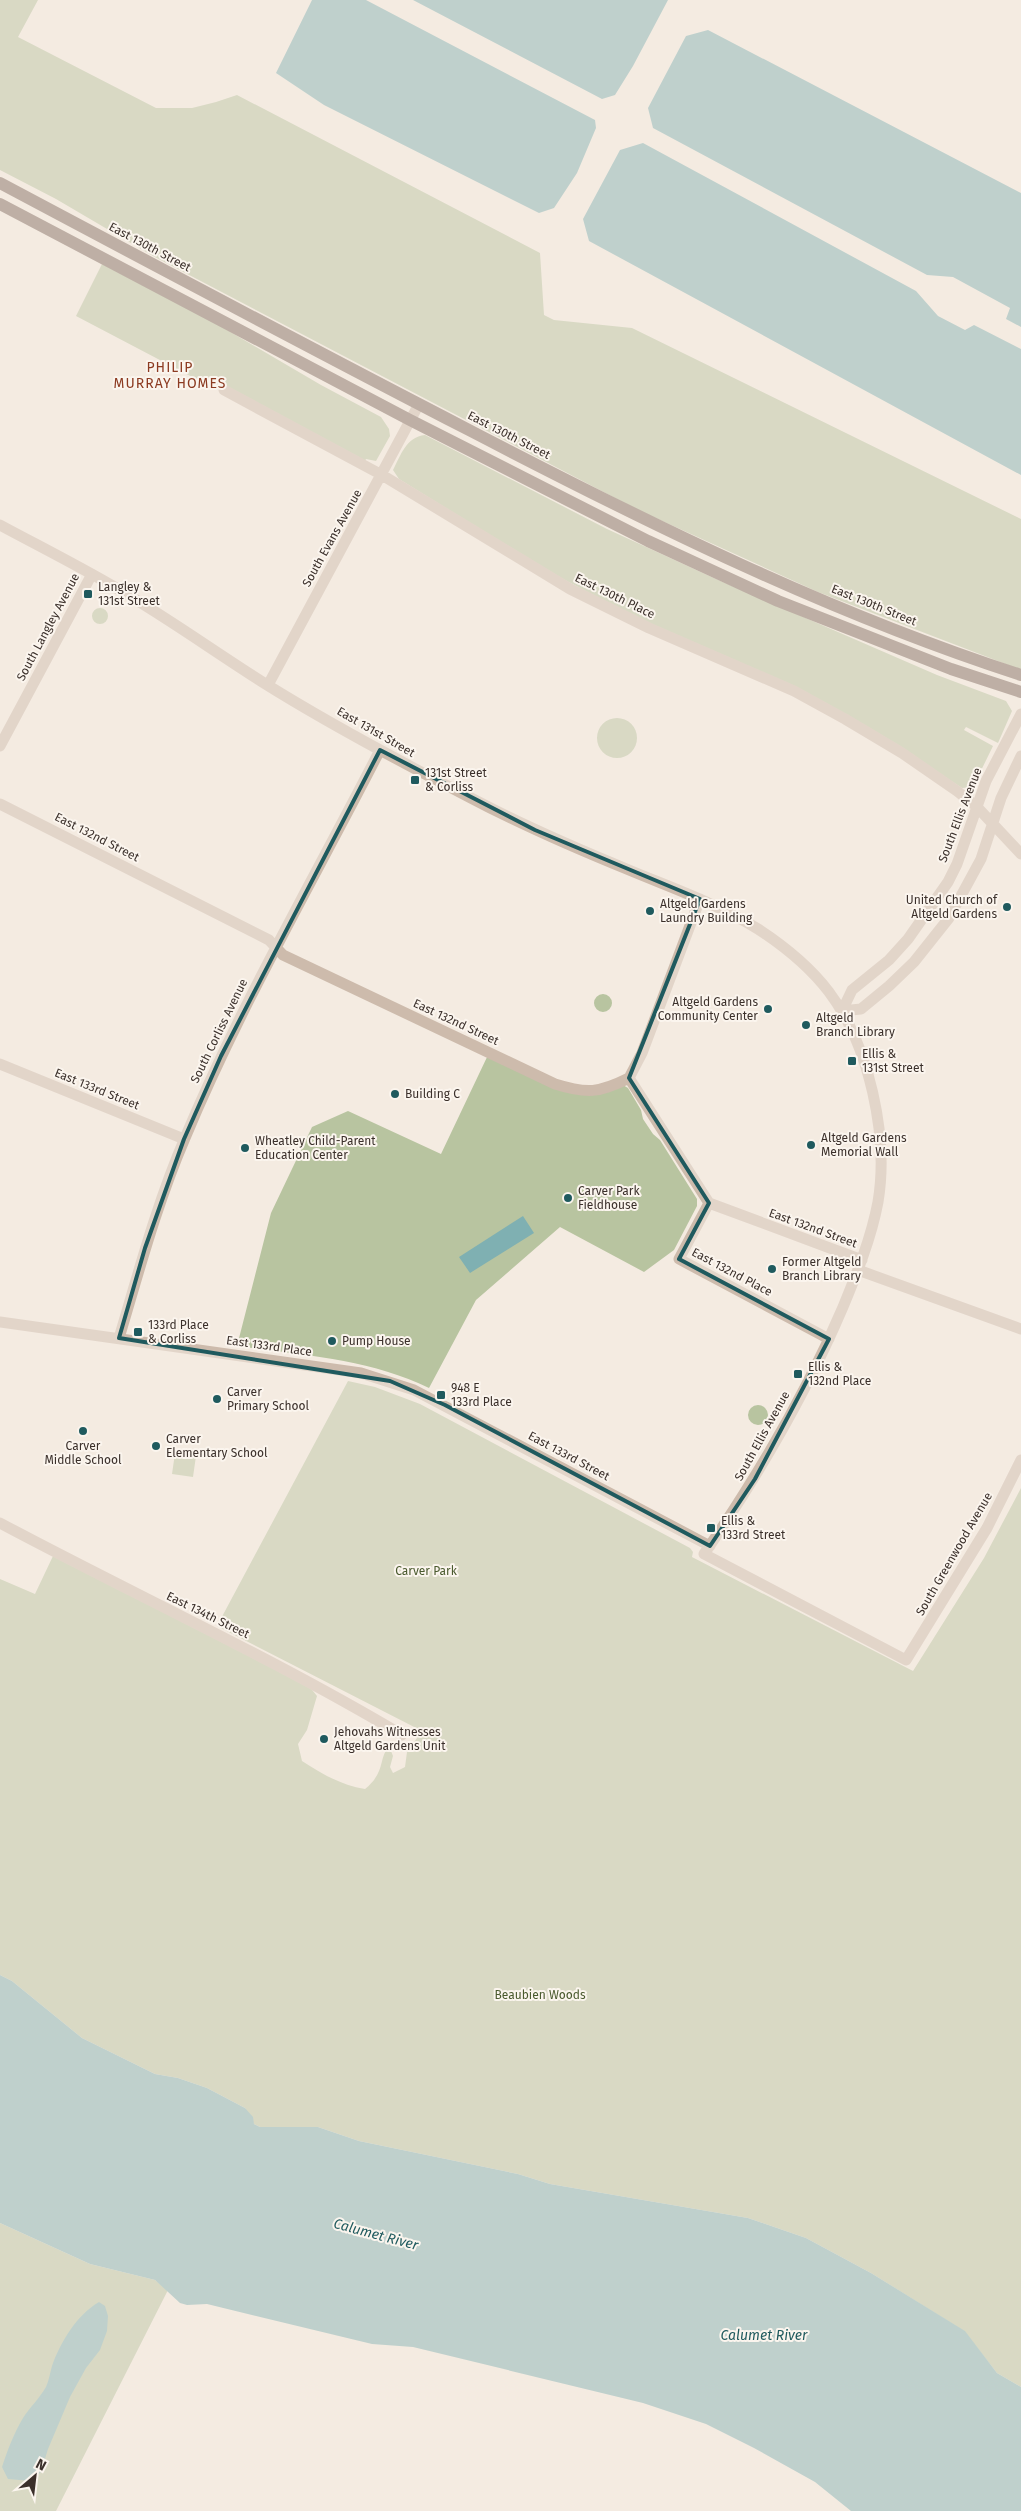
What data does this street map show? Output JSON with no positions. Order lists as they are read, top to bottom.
{
  "streets": {
    "main road": ["East 130th Street"],
    "street": [
      "South Evans Avenue",
      "East 130th Place",
      "South Langley Avenue",
      "East 131st Street",
      "South Ellis Avenue",
      "East 132nd Street",
      "South Corliss Avenue",
      "East 133rd Street",
      "East 132nd Place",
      "East 133rd Place",
      "South Greenwood Avenue",
      "East 134th Street"
    ]
  },
  "crossings": [
    ["East 130th Street", "South Evans Avenue"],
    ["South Evans Avenue", "East 130th Place"],
    ["South Evans Avenue", "East 131st Street"],
    ["East 130th Place", "South Ellis Avenue"],
    ["South Langley Avenue", "East 131st Street"],
    ["East 131st Street", "South Ellis Avenue"],
    ["East 131st Street", "South Corliss Avenue"],
    ["South Ellis Avenue", "East 132nd Street"],
    ["South Ellis Avenue", "East 133rd Street"],
    ["South Ellis Avenue", "East 132nd Place"],
    ["East 132nd Street", "South Corliss Avenue"],
    ["East 132nd Street", "East 132nd Place"],
    ["South Corliss Avenue", "East 133rd Street"],
    ["South Corliss Avenue", "East 133rd Place"],
    ["East 133rd Street", "East 133rd Place"],
    ["East 133rd Street", "South Greenwood Avenue"]
  ],
  "districts": ["PHILIP MURRAY HOMES"],
  "water": ["Calumet River"],
  "parks": ["Carver Park", "Beaubien Woods"],
  "places": {
    "transit": [
      "Langley & 131st Street",
      "131st Street & Corliss",
      "Ellis & 131st Street",
      "133rd Place & Corliss",
      "Ellis & 132nd Place",
      "948 E 133rd Place",
      "Ellis & 133rd Street"
    ],
    "other": [
      "United Church of Altgeld Gardens",
      "Altgeld Gardens Laundry Building",
      "Altgeld Gardens Community Center",
      "Altgeld Branch Library",
      "Building C",
      "Altgeld Gardens Memorial Wall",
      "Wheatley Child-Parent Education Center",
      "Carver Park Fieldhouse",
      "Former Altgeld Branch Library",
      "Pump House",
      "Carver Primary School",
      "Carver Middle School",
      "Carver Elementary School",
      "Jehovahs Witnesses Altgeld Gardens Unit"
    ]
  },
  "north": "top right"
}
